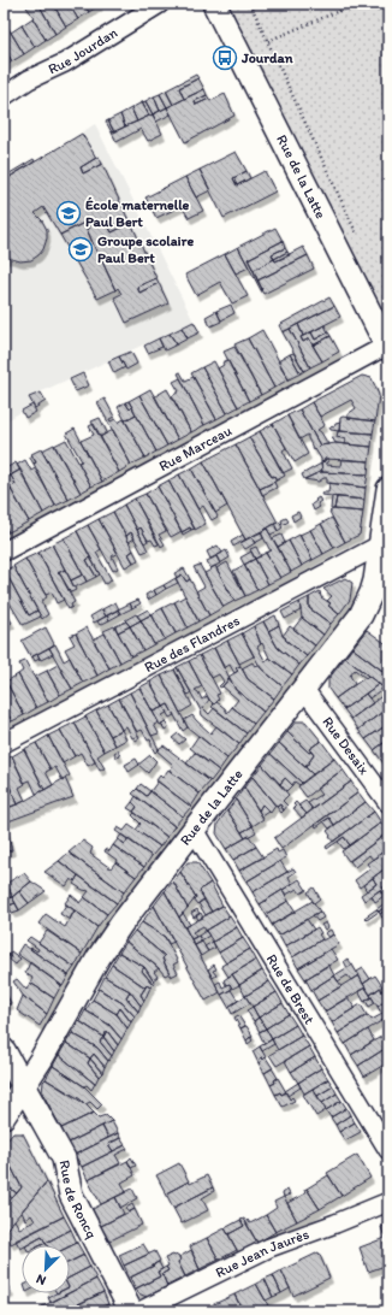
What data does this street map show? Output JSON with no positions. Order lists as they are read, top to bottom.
{
  "streets": {
    "street": [
      "Rue Jourdan",
      "Rue de la Latte",
      "Rue Marceau",
      "Rue des Flandres",
      "Rue Desaix",
      "Rue de Brest",
      "Rue de Roncq",
      "Rue Jean Jaurès"
    ]
  },
  "crossings": [
    ["Rue de la Latte", "Rue Marceau"],
    ["Rue de la Latte", "Rue des Flandres"],
    ["Rue de la Latte", "Rue Desaix"],
    ["Rue de la Latte", "Rue de Brest"],
    ["Rue de la Latte", "Rue de Roncq"]
  ],
  "places": {
    "bus stop": ["Jourdan"],
    "school or university": ["École maternelle Paul Bert", "Groupe scolaire Paul Bert"]
  },
  "north": "bottom left"
}
